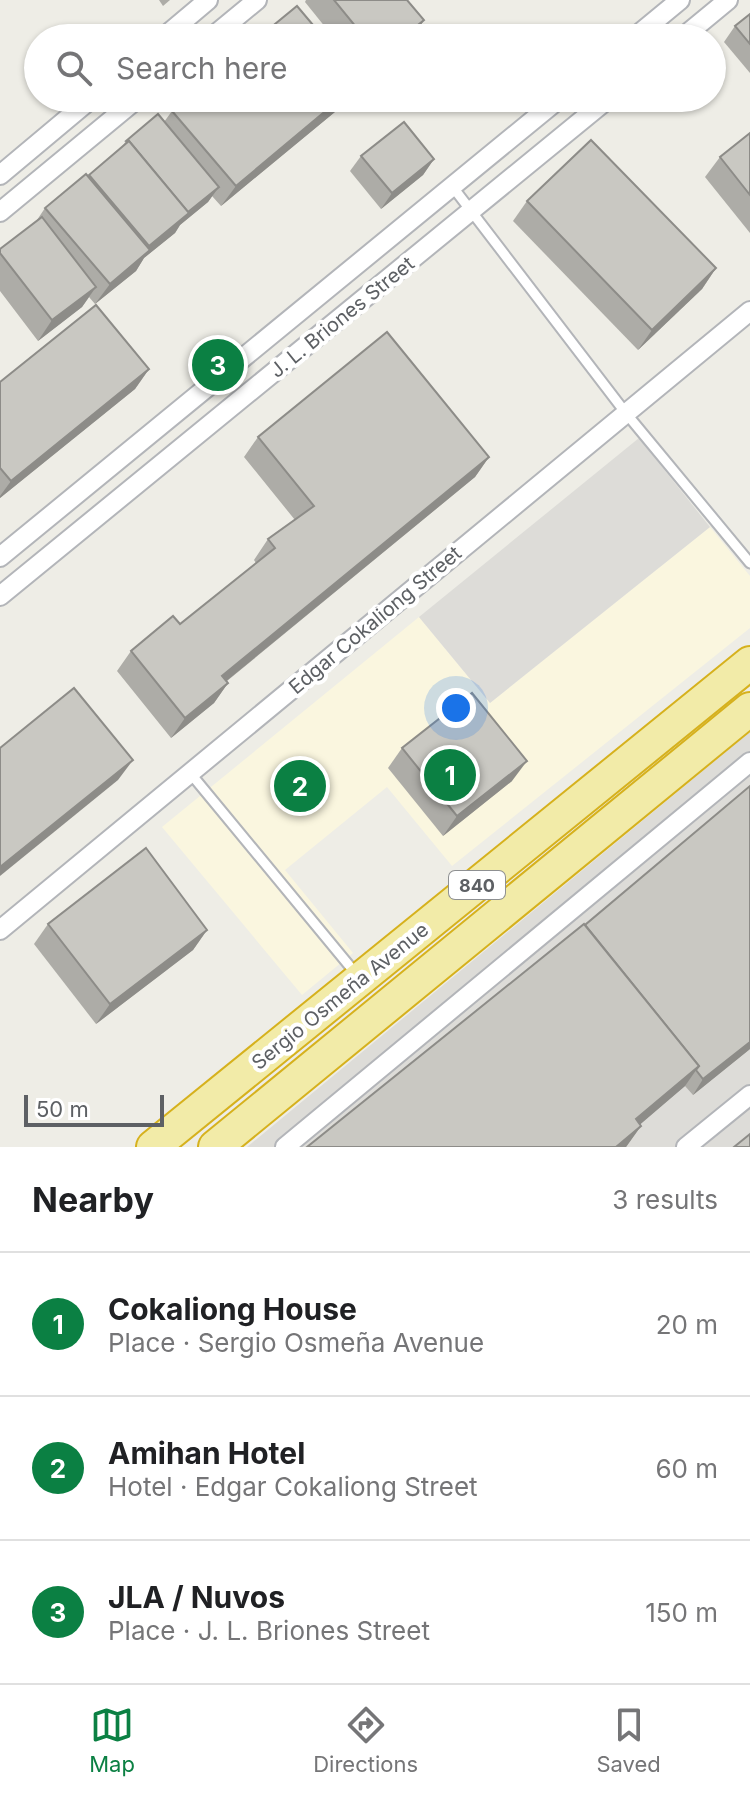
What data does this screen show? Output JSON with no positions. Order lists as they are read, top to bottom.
{
  "streets": {
    "highway": ["840", "Sergio Osmeña Avenue"],
    "street": ["J. L. Briones Street", "Edgar Cokaliong Street"]
  },
  "scale_bar": "50 m",
  "page": {
    "search": "Search here",
    "pins": ["3", "1", "2"],
    "scale": "50 m",
    "heading": ["Nearby", "3 results"],
    "list": [
      {
        "mark": "1",
        "name": "Cokaliong House",
        "note": "Place · Sergio Osmeña Avenue",
        "value": "20 m"
      },
      {
        "mark": "2",
        "name": "Amihan Hotel",
        "note": "Hotel · Edgar Cokaliong Street",
        "value": "60 m"
      },
      {
        "mark": "3",
        "name": "JLA / Nuvos",
        "note": "Place · J. L. Briones Street",
        "value": "150 m"
      }
    ],
    "nav": ["Map", "Directions", "Saved"]
  }
}
